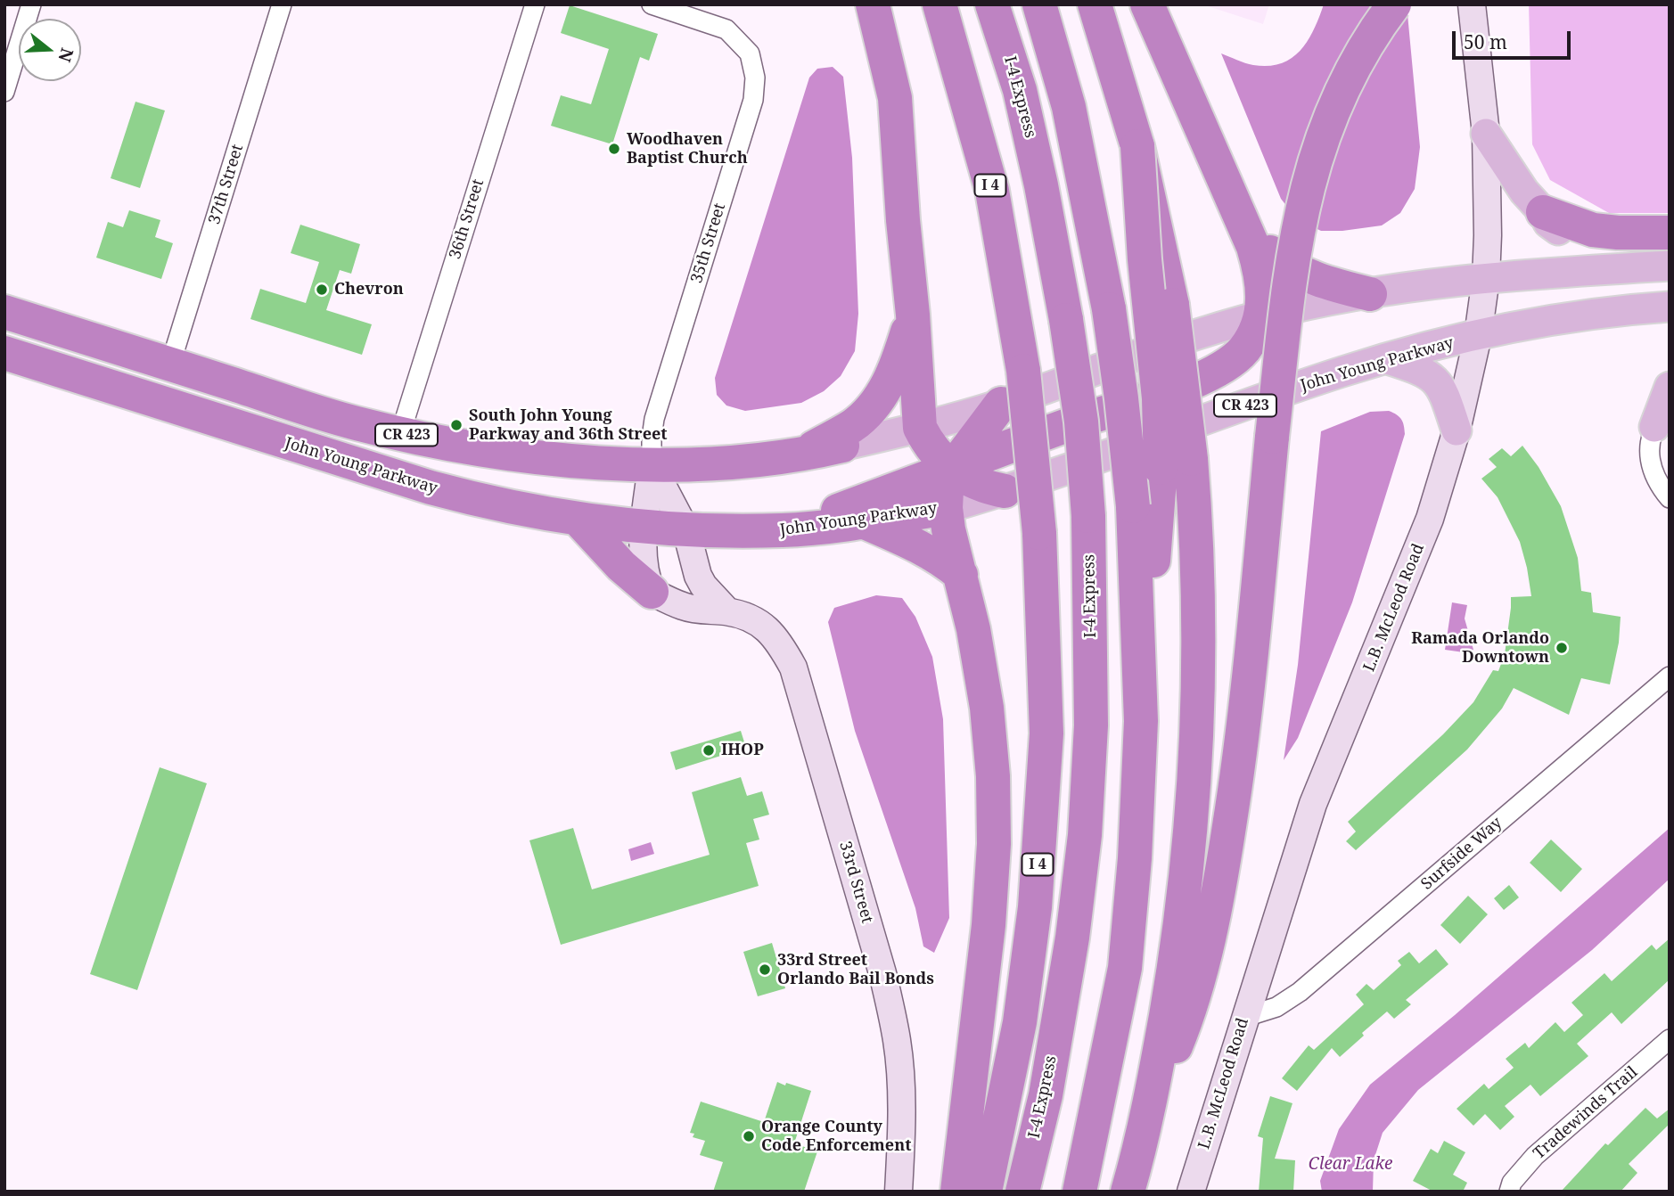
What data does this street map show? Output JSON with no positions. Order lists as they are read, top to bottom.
{
  "streets": {
    "highway": [
      "I-4 Express",
      "I 4",
      "John Young Parkway",
      "CR 423"
    ],
    "street": [
      "37th Street",
      "36th Street",
      "35th Street",
      "L.B. McLeod Road",
      "Surfside Way",
      "33rd Street",
      "Tradewinds Trail"
    ]
  },
  "crossings": [
    ["37th Street", "CR 423"],
    ["36th Street", "CR 423"],
    ["35th Street", "CR 423"],
    ["35th Street", "33rd Street"],
    ["John Young Parkway", "L.B. McLeod Road"],
    ["John Young Parkway", "33rd Street"],
    ["CR 423", "L.B. McLeod Road"],
    ["CR 423", "33rd Street"],
    ["L.B. McLeod Road", "Surfside Way"]
  ],
  "water": ["Clear Lake"],
  "places": [
    "Woodhaven Baptist Church",
    "Chevron",
    "South John Young Parkway and 36th Street",
    "Ramada Orlando Downtown",
    "IHOP",
    "33rd Street Orlando Bail Bonds",
    "Orange County Code Enforcement"
  ],
  "scale_bar": "50 m",
  "north": "right"
}
